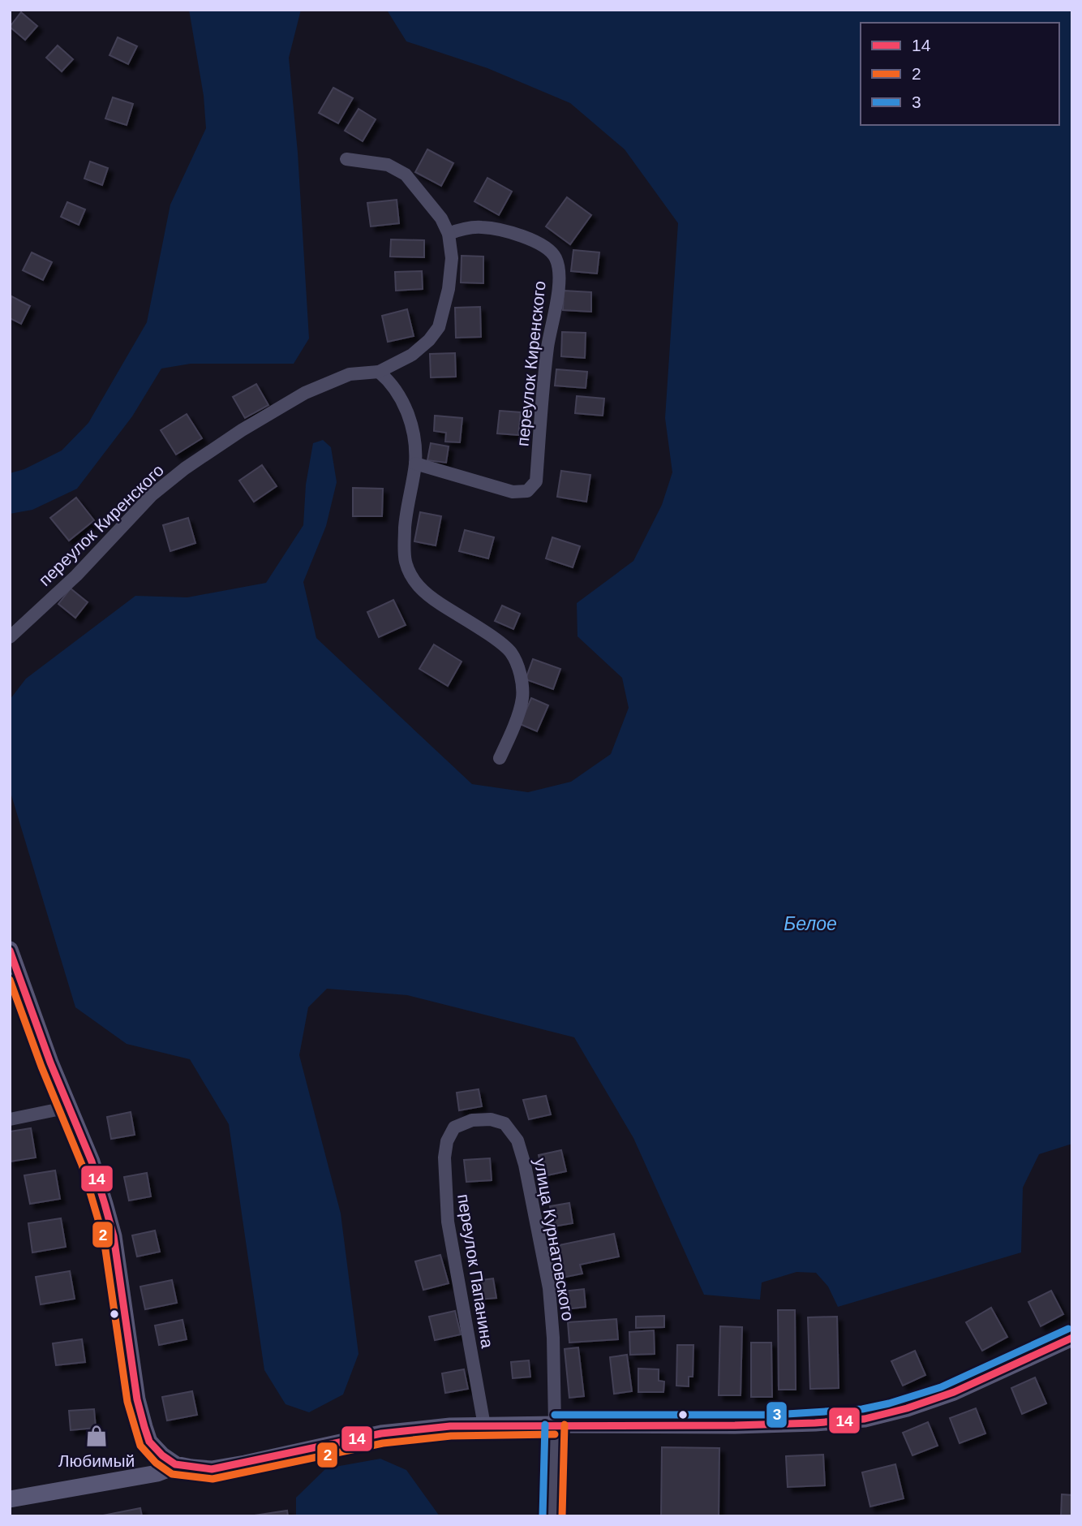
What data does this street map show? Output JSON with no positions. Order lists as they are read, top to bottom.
{
  "streets": {
    "street": ["переулок Киренского", "улица Курнатовского", "переулок Папанина"]
  },
  "crossings": [
    ["улица Курнатовского", "переулок Папанина"]
  ],
  "water": ["Белое"],
  "places": {
    "shop": ["Любимый"]
  },
  "lines": ["transit line 14", "transit line 2", "transit line 3"],
  "legend": ["14", "2", "3"]
}
